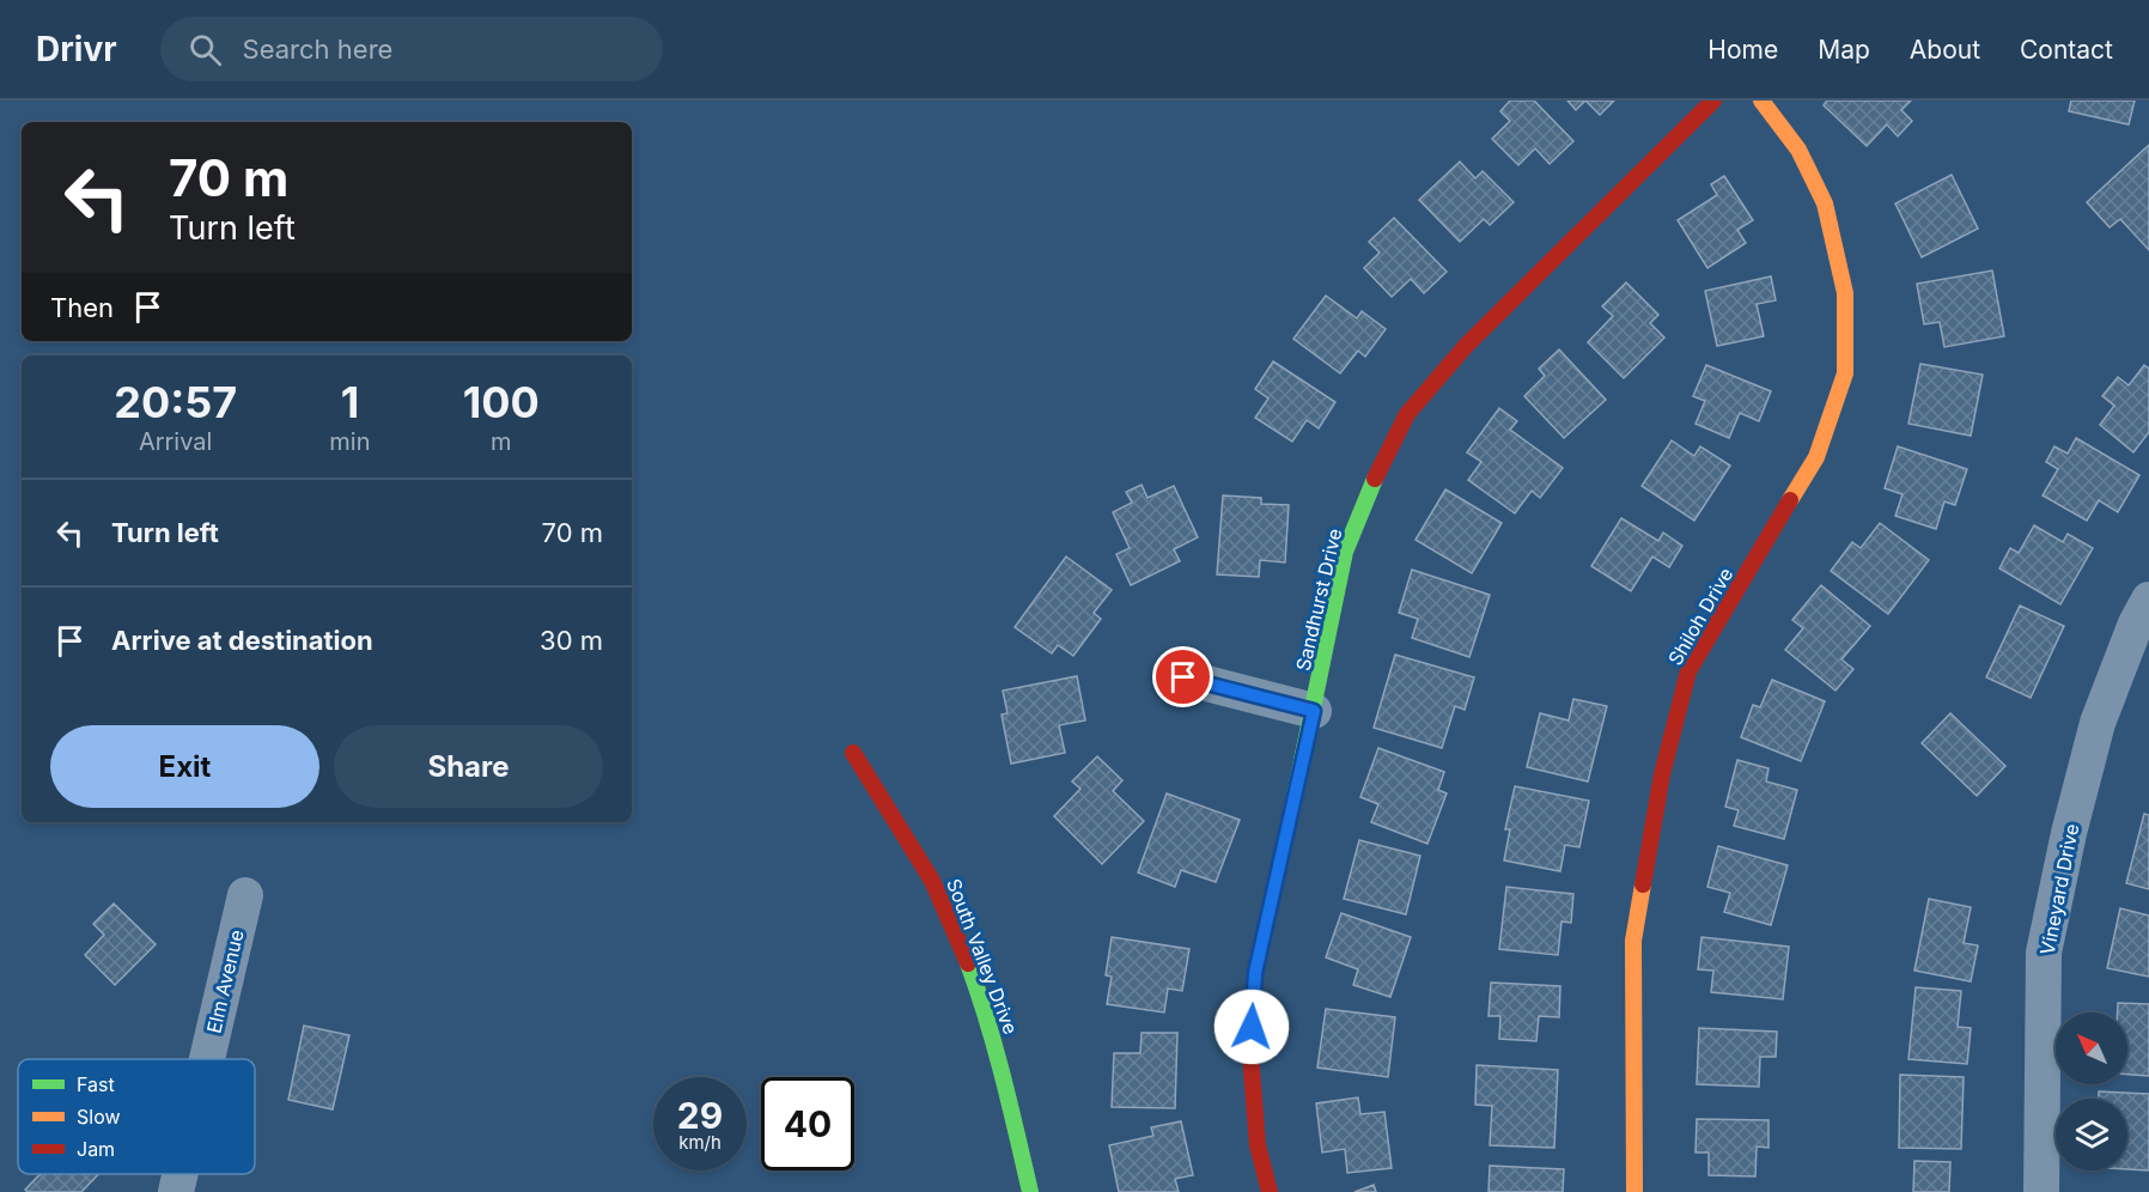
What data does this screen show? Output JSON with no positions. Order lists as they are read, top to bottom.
{
  "streets": {
    "street": [
      "Sandhurst Drive",
      "Shiloh Drive",
      "Vineyard Drive",
      "South Valley Drive",
      "Elm Avenue"
    ]
  },
  "legend": ["Fast", "Slow", "Jam"],
  "north": "top left",
  "page": {
    "header": "Drivr",
    "search": "Search here",
    "nav": [
      "Home",
      "Map",
      "About",
      "Contact"
    ],
    "turn": ["70 m", "Turn left"],
    "then": "Then",
    "eta": [
      "20:57",
      "Arrival",
      "1",
      "min",
      "100",
      "m"
    ],
    "list": [
      {
        "name": "Turn left",
        "value": "70 m"
      },
      {
        "name": "Arrive at destination",
        "value": "30 m"
      }
    ],
    "buttons": ["Exit", "Share"],
    "speed": "29 km/h",
    "limit": "40"
  }
}
